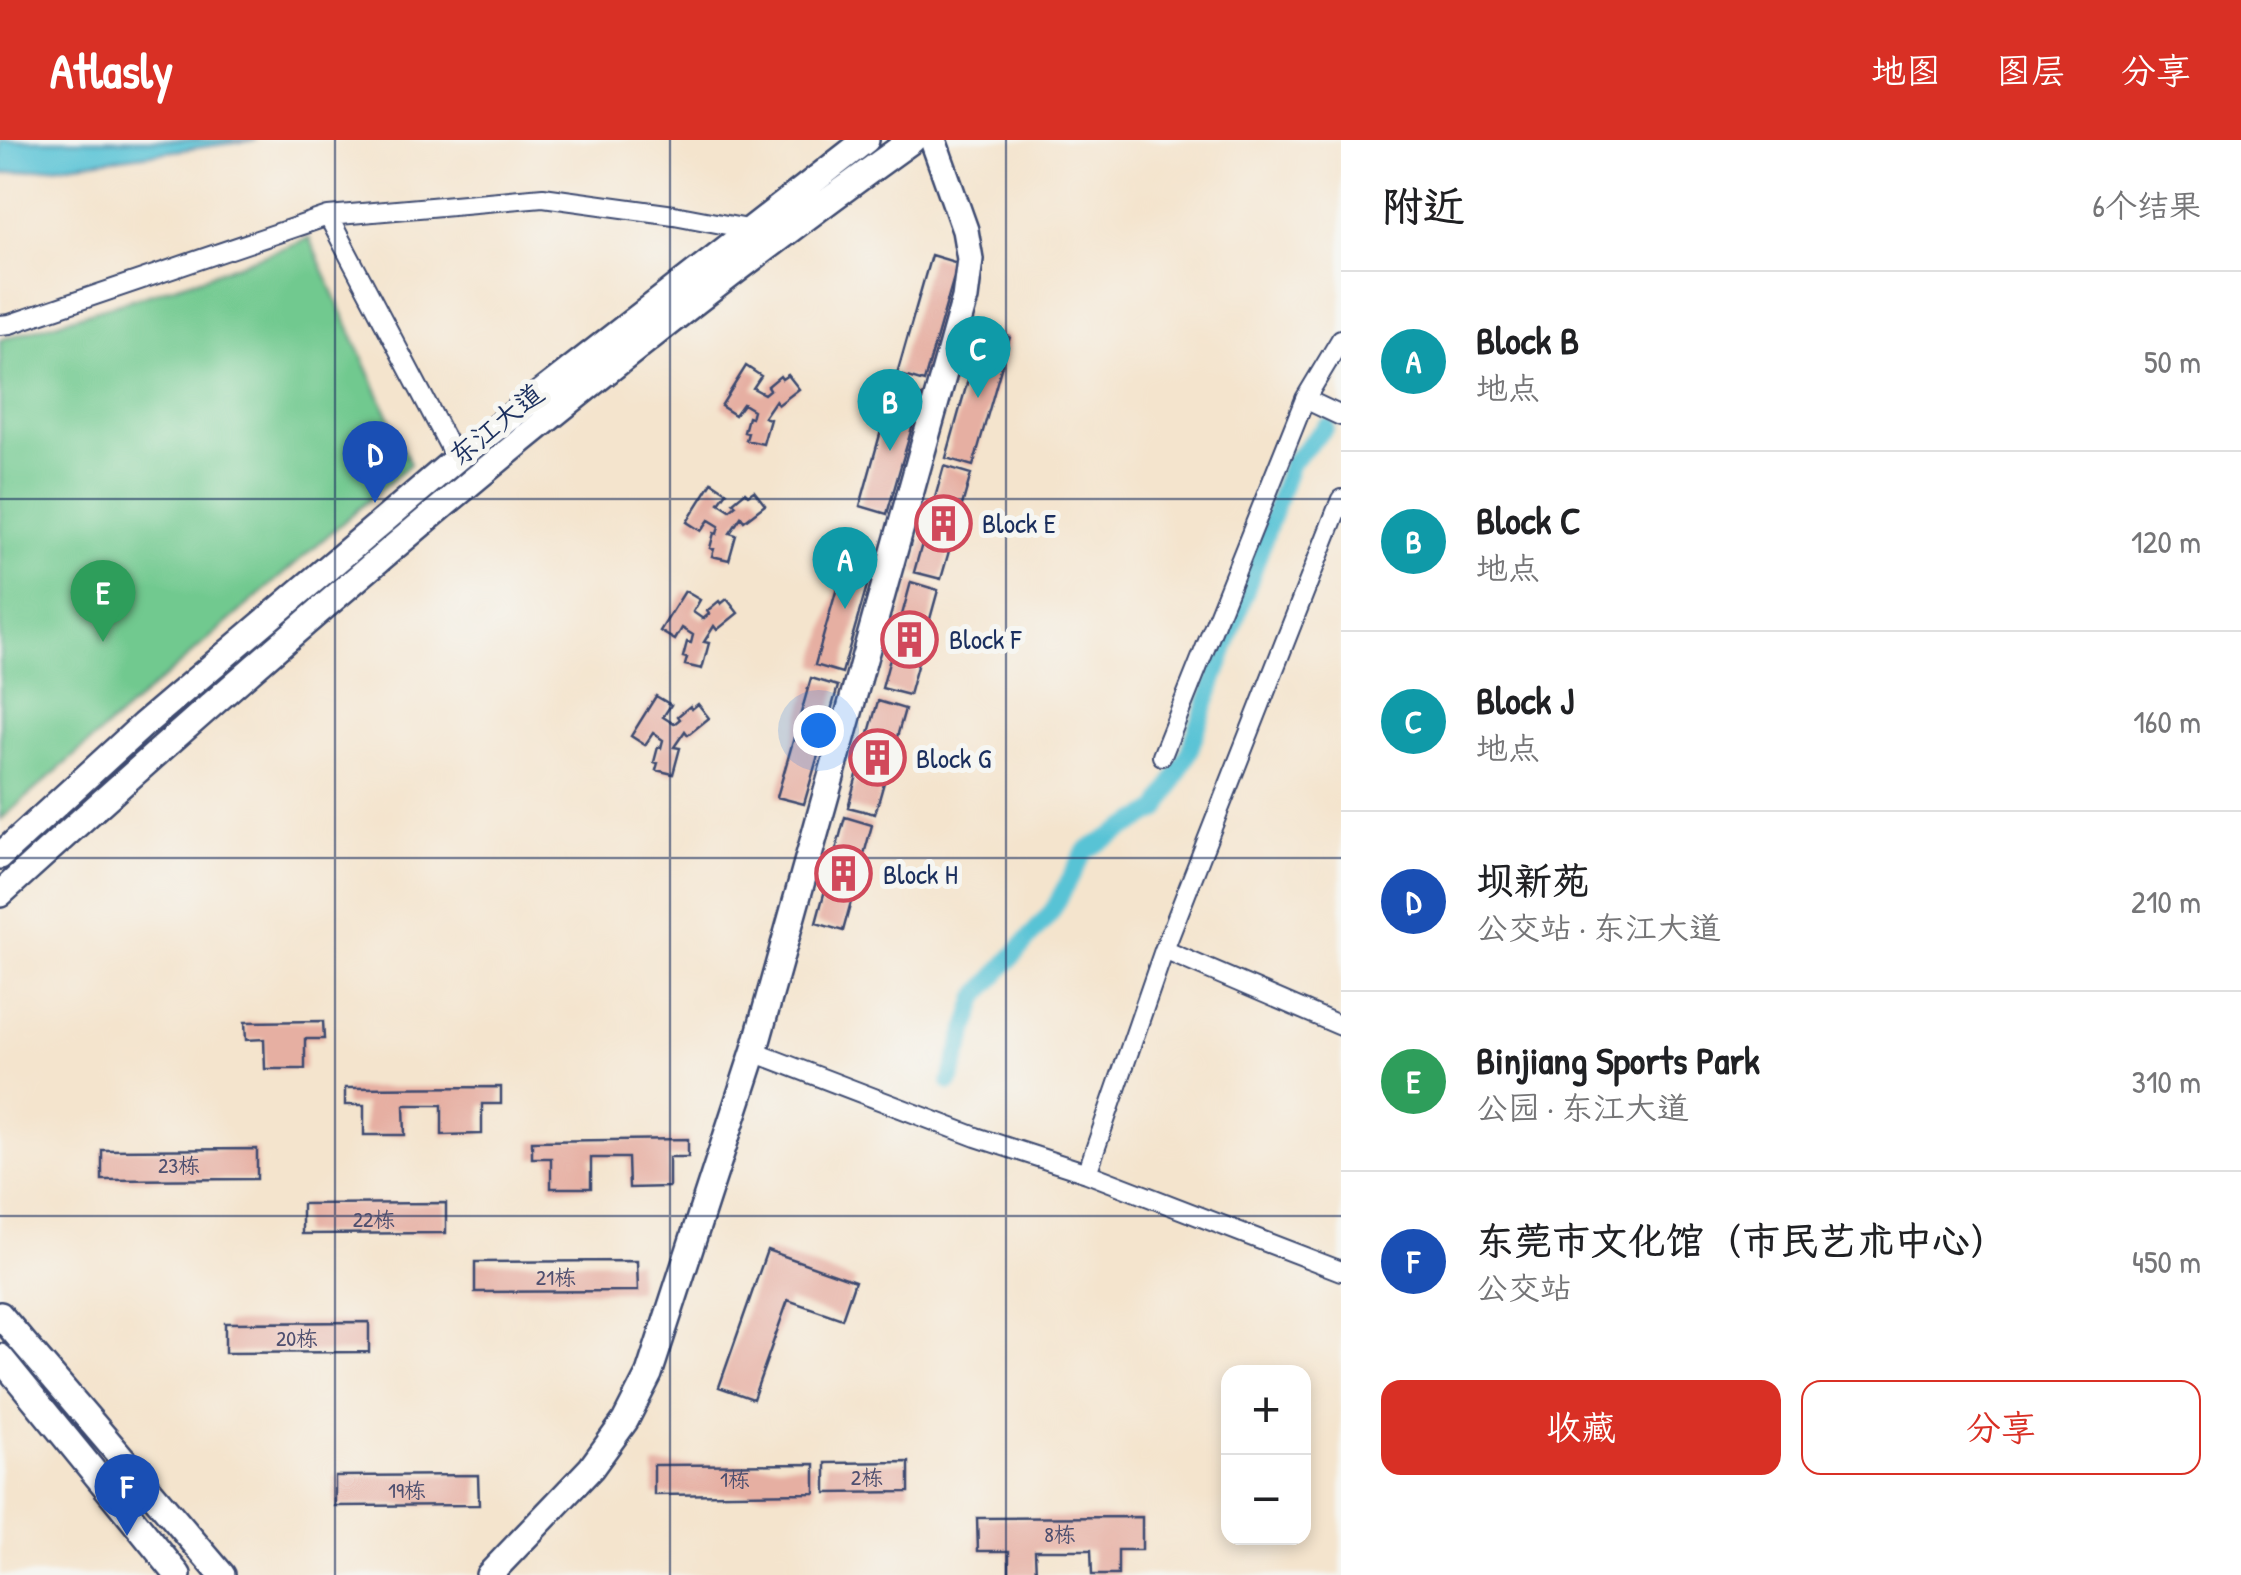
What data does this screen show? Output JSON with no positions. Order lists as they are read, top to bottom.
{
  "streets": {
    "main road": ["东江大道"]
  },
  "places": {
    "building": [
      "Block E",
      "Block F",
      "Block G",
      "Block H"
    ]
  },
  "house_numbers": [
    "23栋",
    "22栋",
    "21栋",
    "20栋",
    "2栋",
    "1栋",
    "19栋",
    "8栋"
  ],
  "page": {
    "header": "Atlasly",
    "nav": ["地图", "图层", "分享"],
    "heading": ["附近", "6个结果"],
    "list": [
      {
        "mark": "A",
        "name": "Block B",
        "note": "地点",
        "value": "50 m"
      },
      {
        "mark": "B",
        "name": "Block C",
        "note": "地点",
        "value": "120 m"
      },
      {
        "mark": "C",
        "name": "Block J",
        "note": "地点",
        "value": "160 m"
      },
      {
        "mark": "D",
        "name": "坝新苑",
        "note": "公交站 · 东江大道",
        "value": "210 m"
      },
      {
        "mark": "E",
        "name": "Binjiang Sports Park",
        "note": "公园 · 东江大道",
        "value": "310 m"
      },
      {
        "mark": "F",
        "name": "东莞市文化馆（市民艺术中心）",
        "note": "公交站",
        "value": "450 m"
      }
    ],
    "pins": [
      "C",
      "B",
      "D",
      "A",
      "E",
      "F"
    ],
    "buttons": ["收藏", "分享"],
    "map_buttons": ["+", "−"]
  }
}
